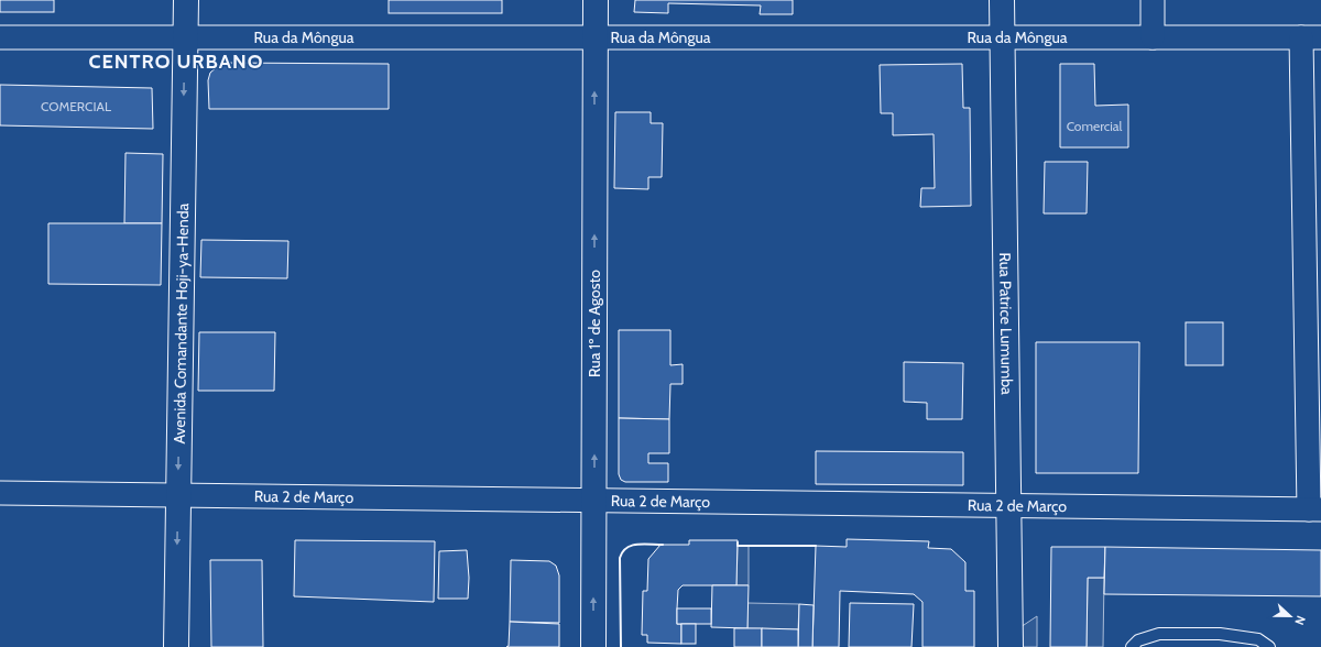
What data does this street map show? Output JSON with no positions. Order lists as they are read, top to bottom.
{
  "streets": {
    "main road": ["Avenida Comandante Hoji-ya-Henda", "Rua 1º de Agosto", "Rua Patrice Lumumba"],
    "street": ["Rua da Môngua", "Rua 2 de Março"]
  },
  "crossings": [
    ["Rua da Môngua", "Avenida Comandante Hoji-ya-Henda"],
    ["Rua da Môngua", "Rua 1º de Agosto"],
    ["Rua da Môngua", "Rua Patrice Lumumba"],
    ["Avenida Comandante Hoji-ya-Henda", "Rua 2 de Março"],
    ["Rua 1º de Agosto", "Rua 2 de Março"],
    ["Rua Patrice Lumumba", "Rua 2 de Março"]
  ],
  "one_way": ["Avenida Comandante Hoji-ya-Henda", "Rua 1º de Agosto"],
  "districts": ["CENTRO URBANO"],
  "house_numbers": ["COMERCIAL", "Comercial"],
  "north": "right"
}
